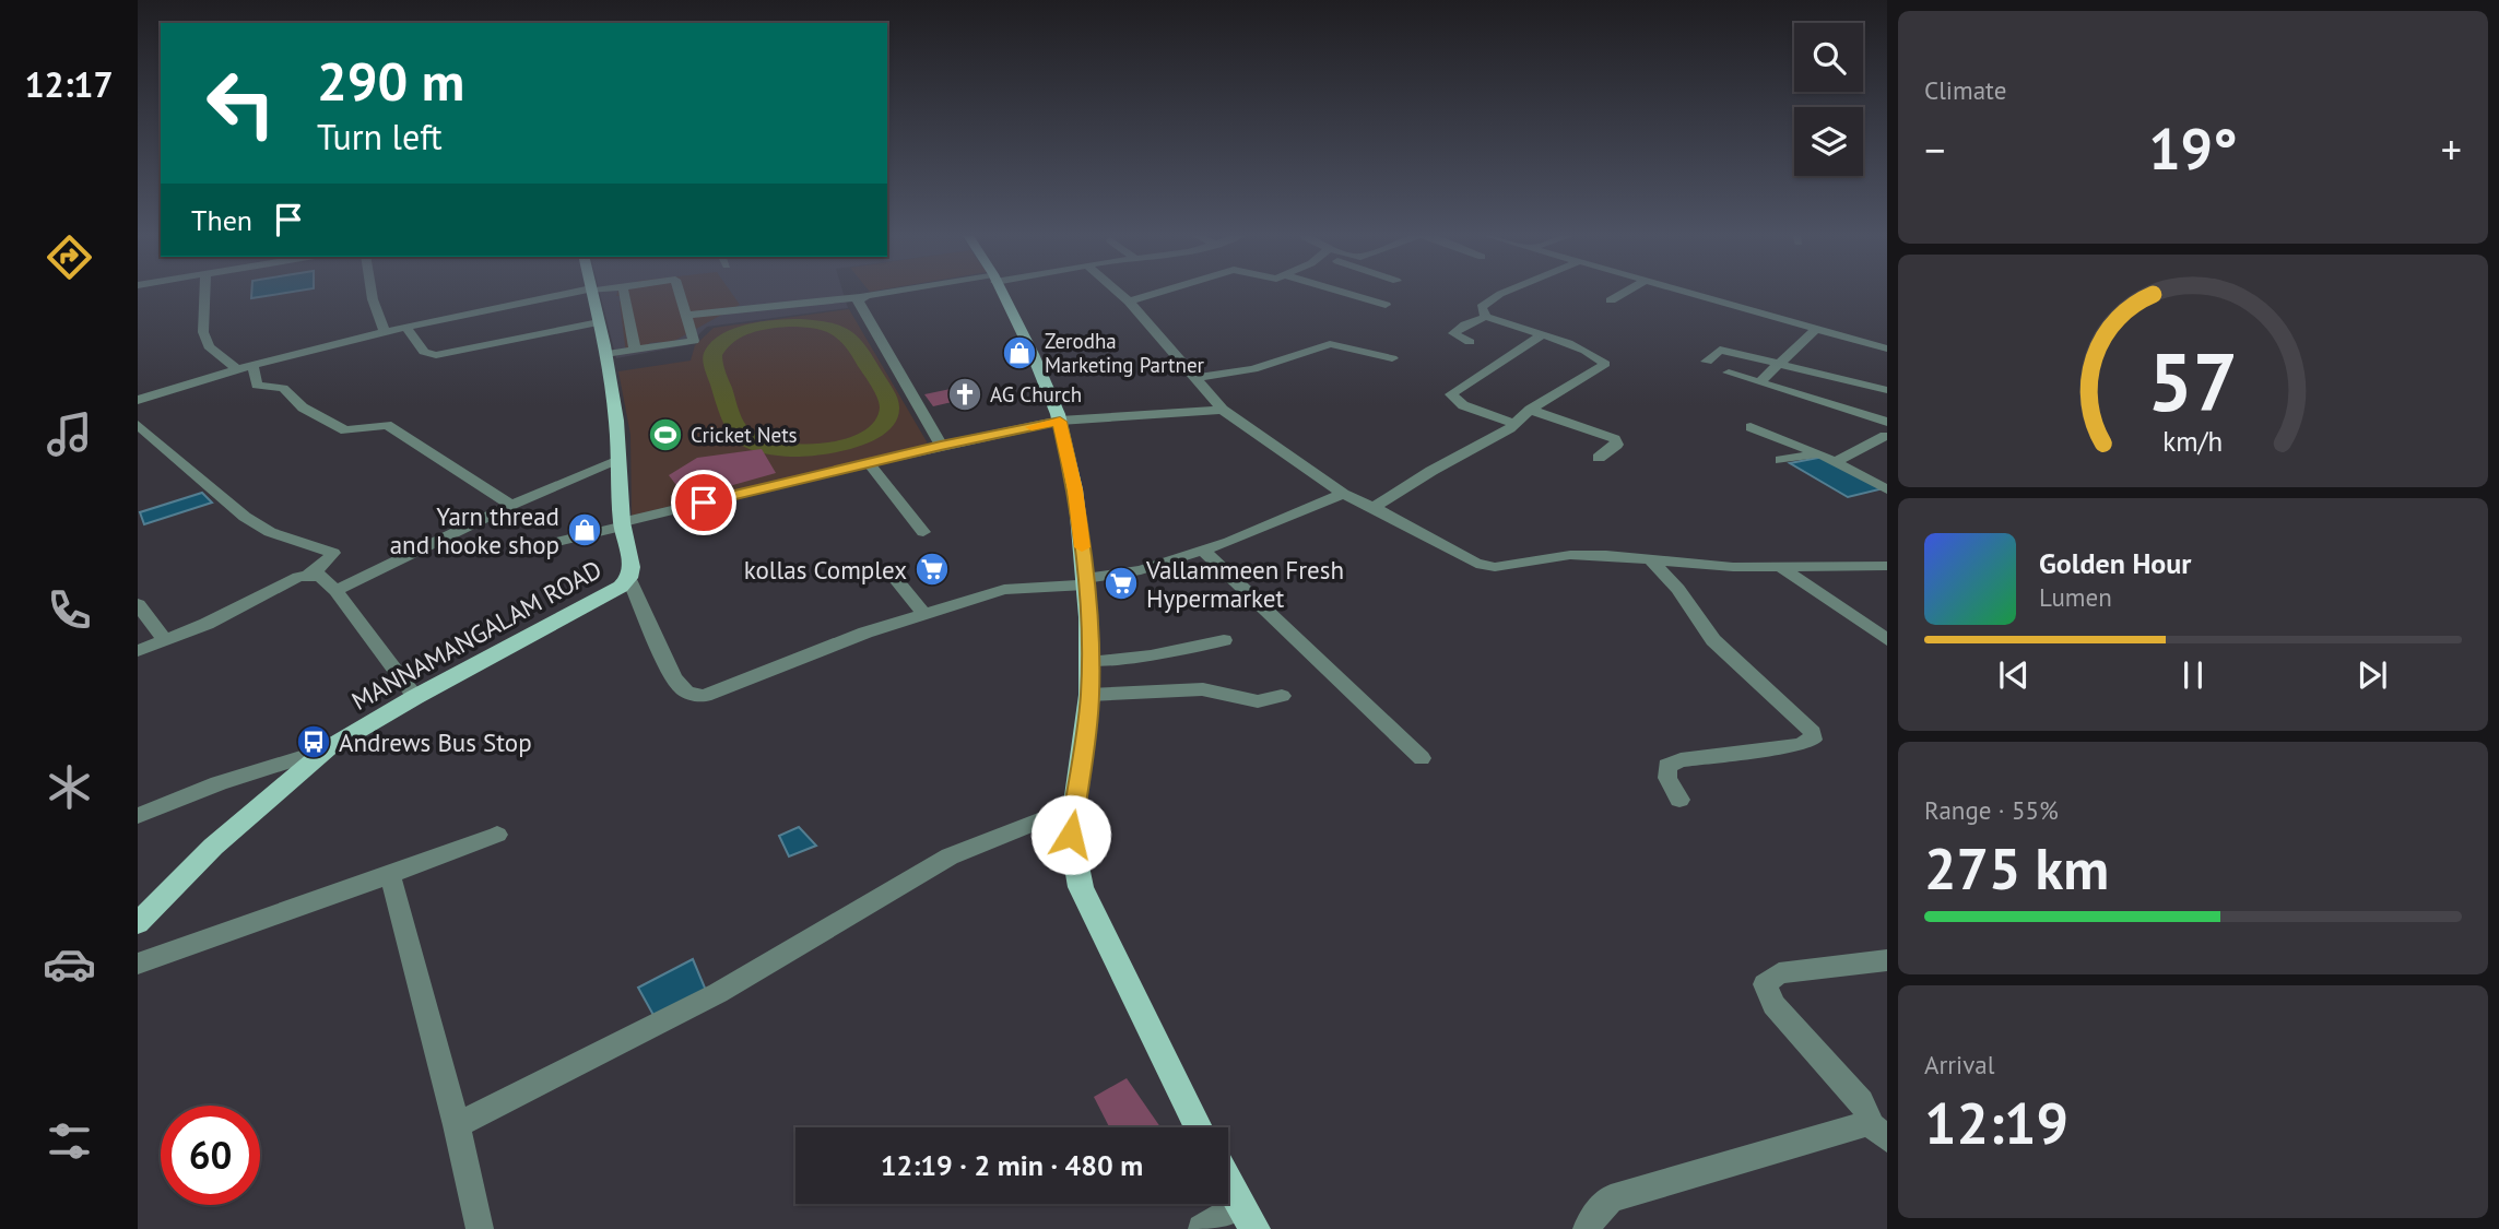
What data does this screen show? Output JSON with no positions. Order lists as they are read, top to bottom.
{
  "streets": {
    "main road": ["MANNAMANGALAM ROAD"]
  },
  "places": {
    "shop": ["Zerodha Marketing Partner", "Yarn thread and hooke shop"],
    "church": ["AG Church"],
    "sports": ["Cricket Nets"],
    "supermarket": ["kollas Complex", "Vallammeen Fresh Hypermarket"],
    "bus stop": ["Andrews Bus Stop"]
  },
  "page": {
    "tabs": "12:17",
    "tile": [
      "Climate",
      ["Range · 55%", "275 km"],
      ["Arrival", "12:19"]
    ],
    "turn": ["290 m", "Turn left"],
    "heat": ["−", "19°", "+"],
    "then": "Then",
    "song": ["Golden Hour", "Lumen"],
    "limit": "60",
    "trip": "12:19 · 2 min · 480 m",
    "gauge": ["57", "km/h"]
  }
}
